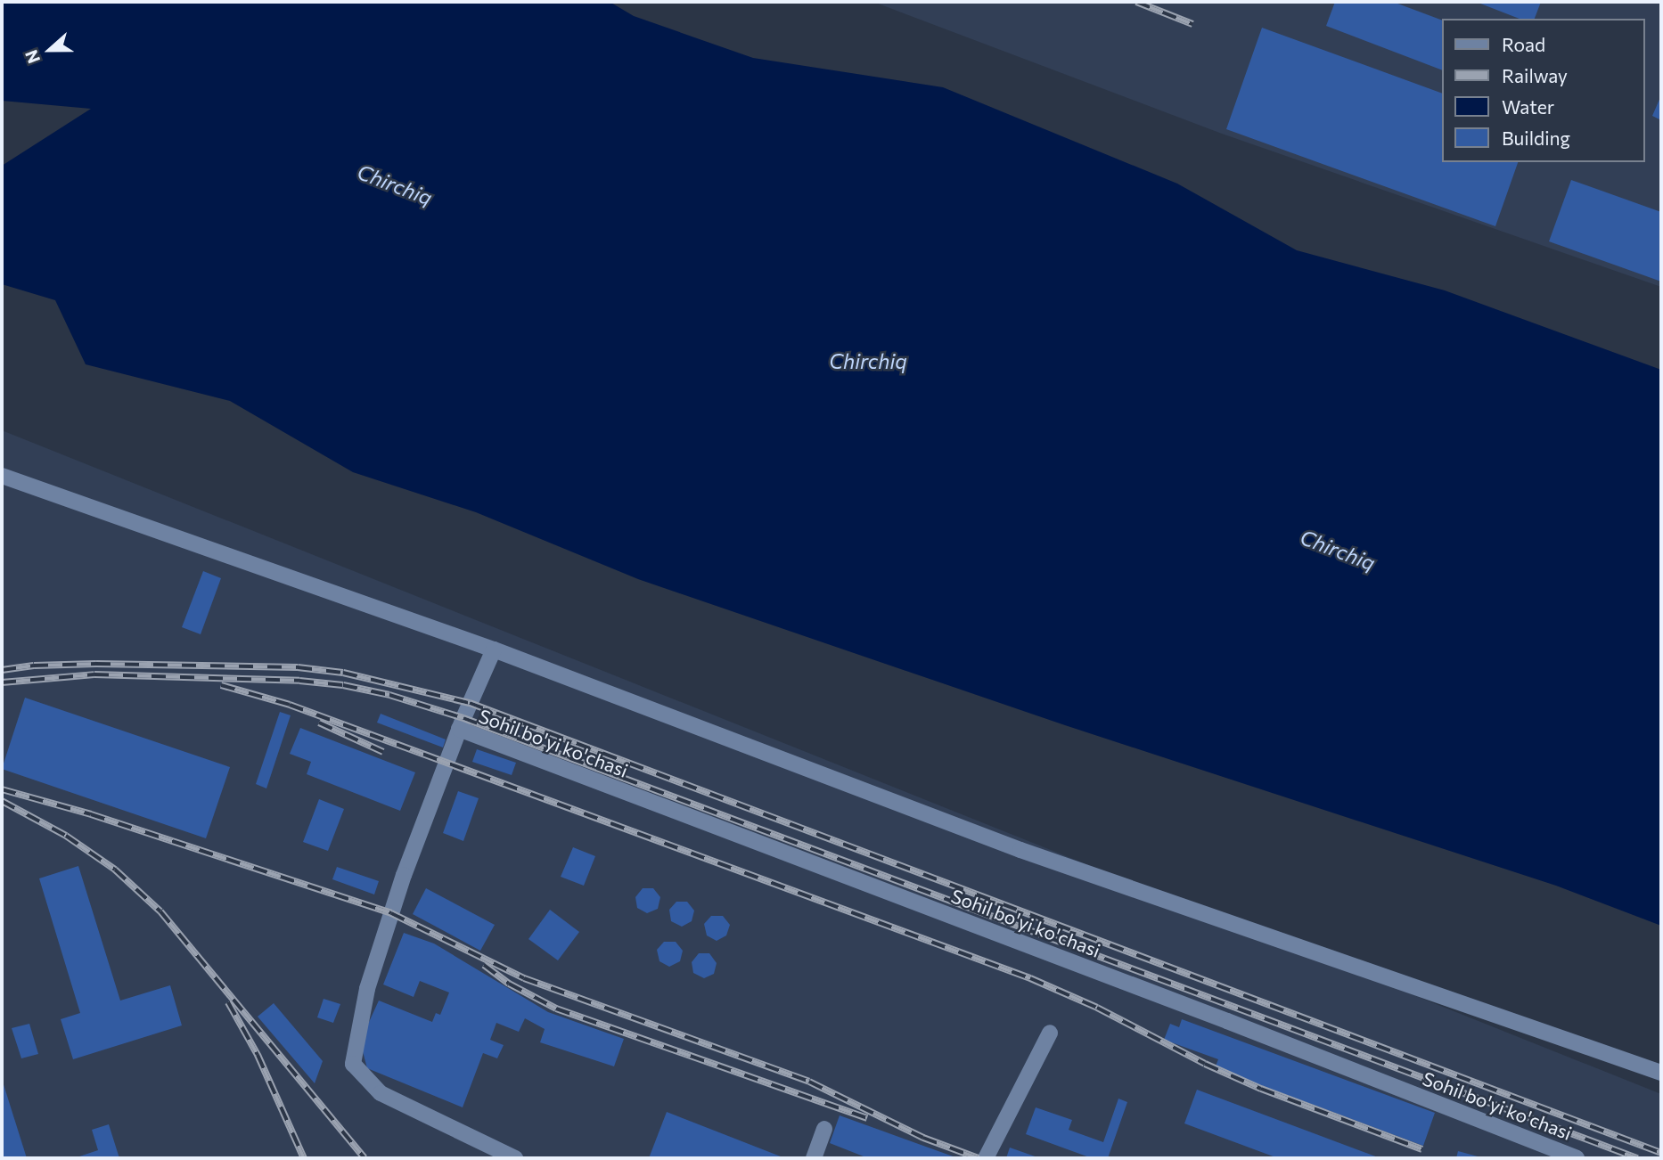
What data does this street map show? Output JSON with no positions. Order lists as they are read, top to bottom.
{
  "streets": {
    "street": ["Sohil bo'yi ko'chasi"]
  },
  "water": ["Chirchiq"],
  "legend": [
    "Road",
    "Railway",
    "Water",
    "Building"
  ],
  "north": "left"
}
